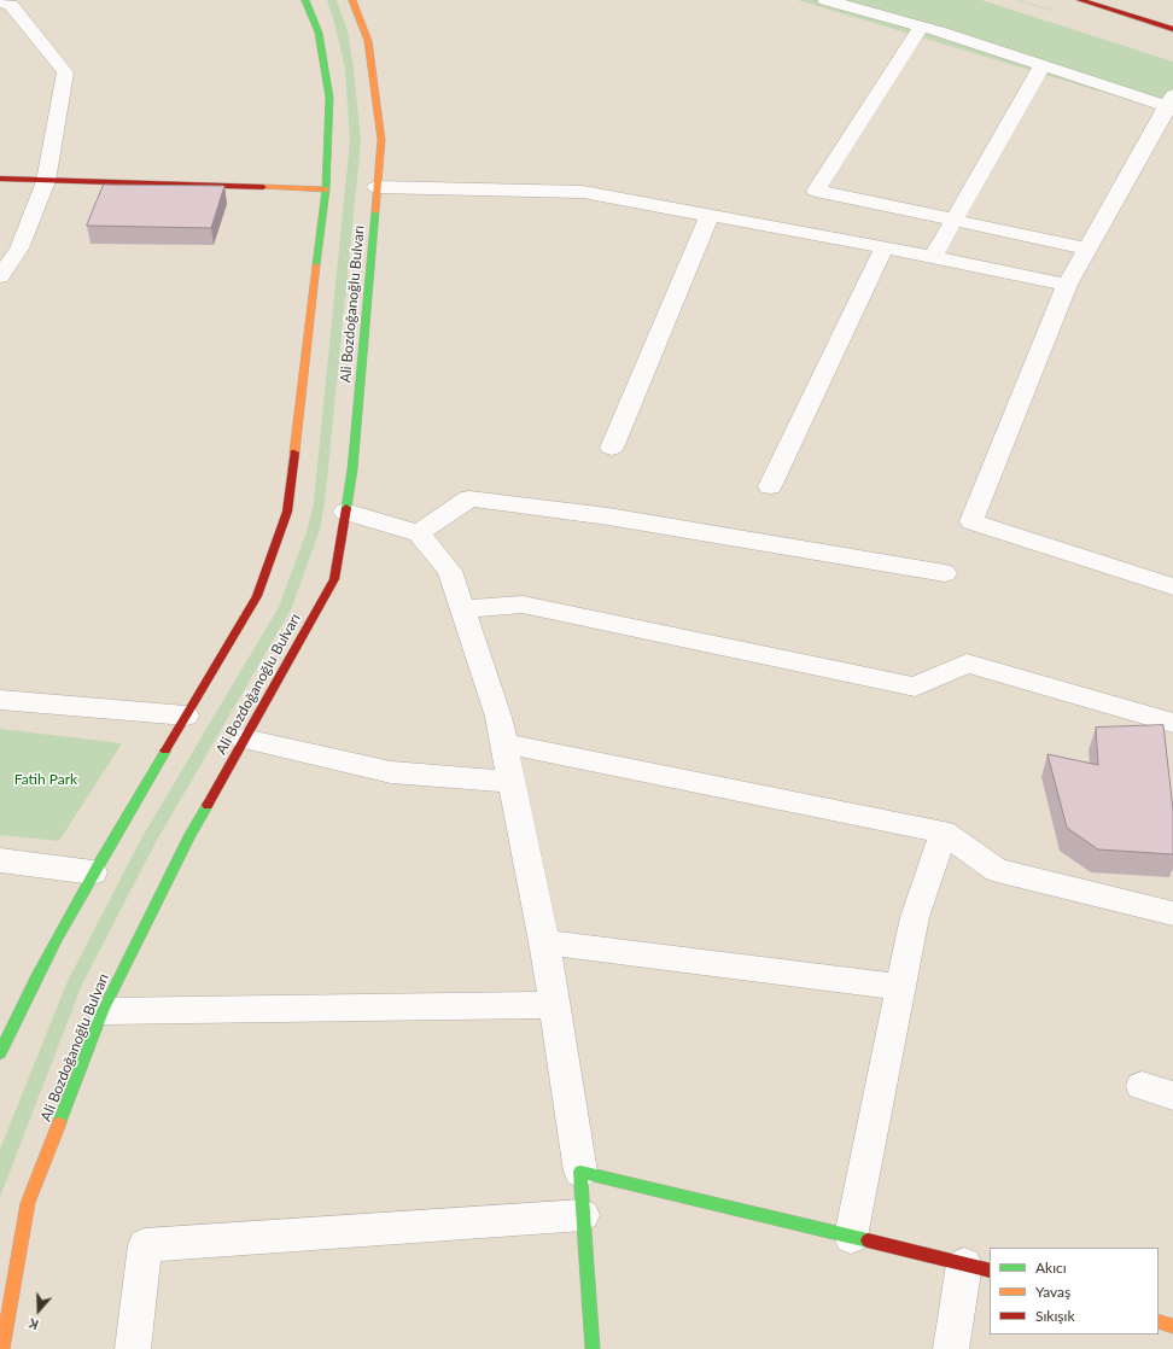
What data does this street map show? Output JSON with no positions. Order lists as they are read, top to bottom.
{
  "streets": {
    "main road": ["Ali Bozdoğanoğlu Bulvarı"]
  },
  "parks": ["Fatih Park"],
  "legend": ["Akıcı", "Yavaş", "Sıkışık"],
  "north": "bottom"
}
